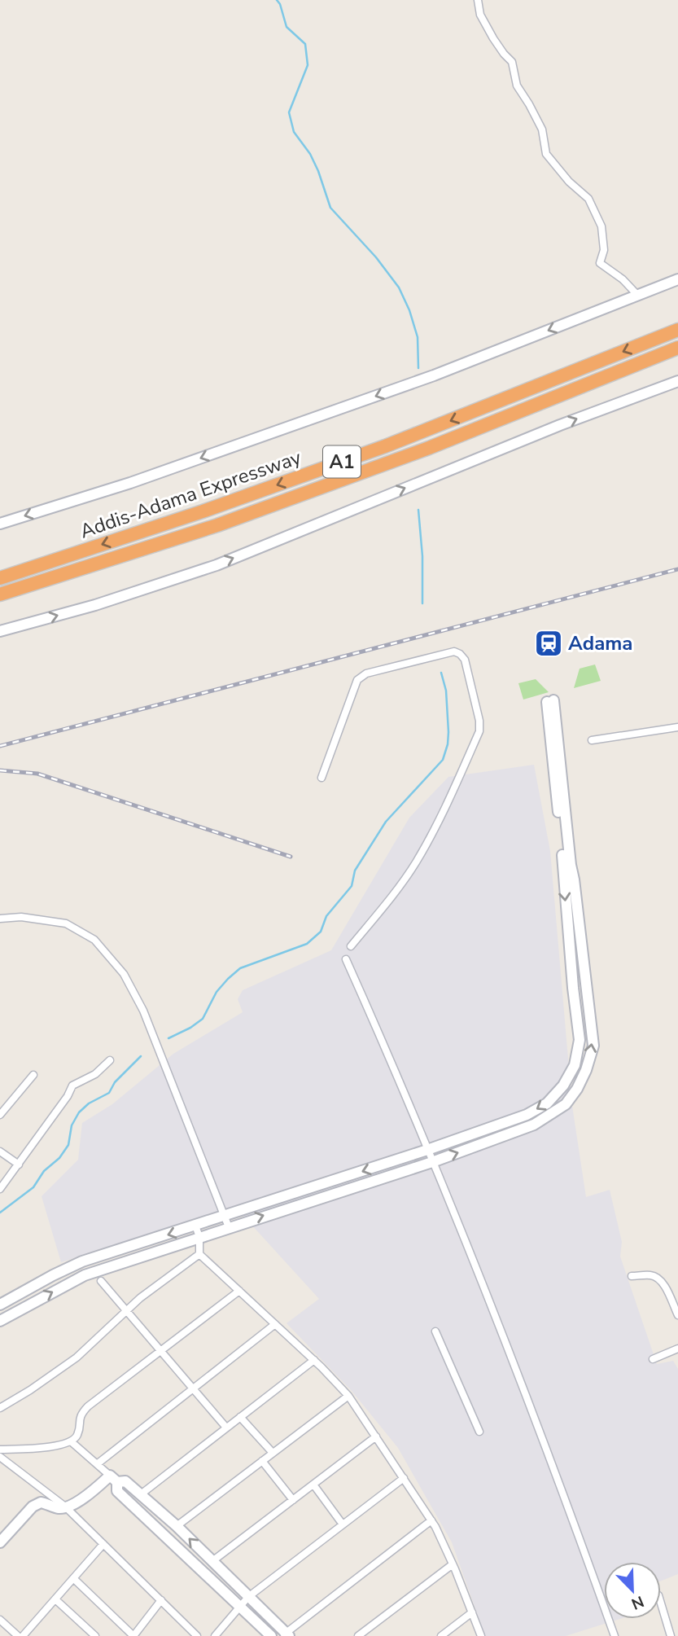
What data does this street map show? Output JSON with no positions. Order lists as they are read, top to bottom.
{
  "streets": {
    "highway": ["A1", "Addis-Adama Expressway"]
  },
  "places": {
    "station": ["Adama"]
  },
  "north": "bottom right"
}
